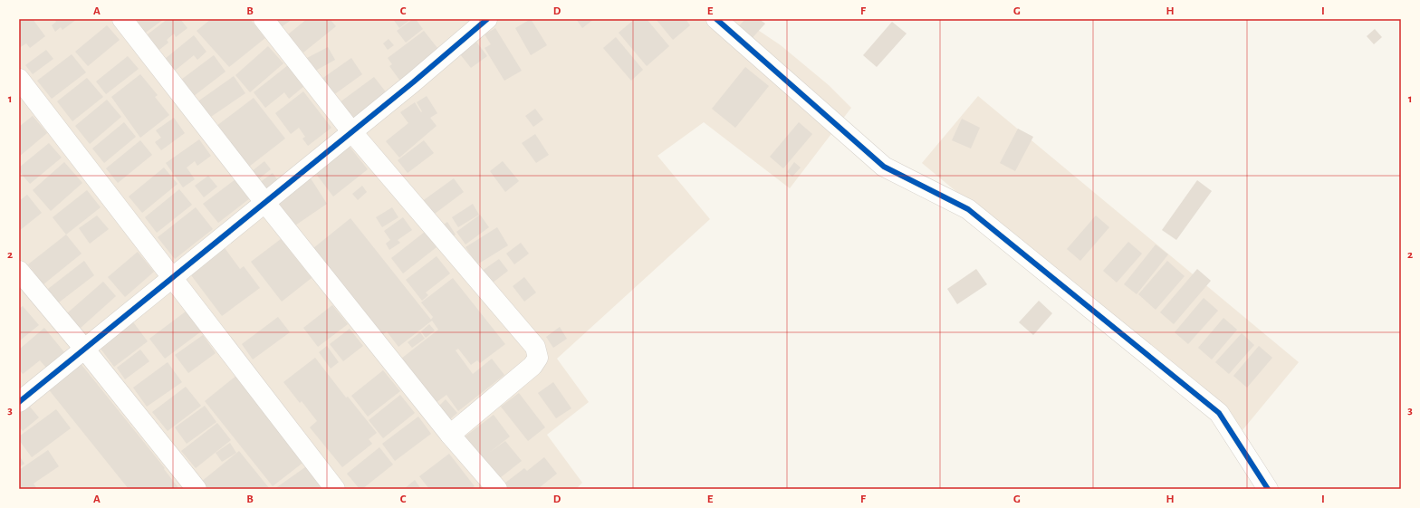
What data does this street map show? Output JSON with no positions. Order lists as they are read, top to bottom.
{
  "grid": {
    "columns": [
      "A",
      "B",
      "C",
      "D",
      "E",
      "F",
      "G",
      "H",
      "I"
    ],
    "rows": ["1", "2", "3"]
  }
}
